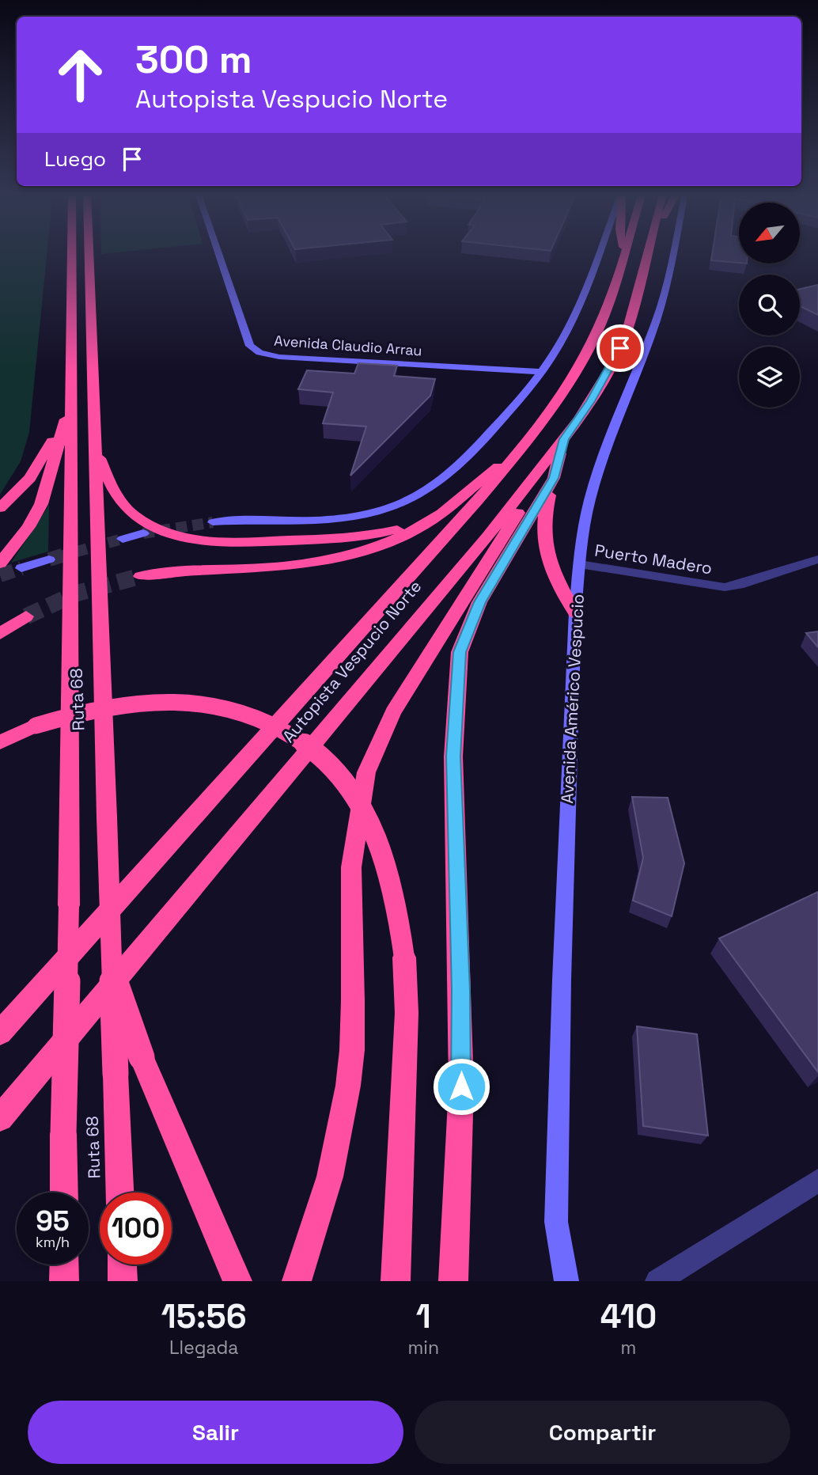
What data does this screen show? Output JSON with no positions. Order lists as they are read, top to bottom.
{
  "streets": {
    "highway": ["Autopista Vespucio Norte", "Ruta 68"],
    "main road": ["Avenida Claudio Arrau", "Avenida Américo Vespucio"],
    "street": ["Puerto Madero"]
  },
  "crossings": [
    ["Puerto Madero", "Avenida Américo Vespucio"]
  ],
  "north": "bottom left",
  "page": {
    "turn": ["300 m", "Autopista Vespucio Norte"],
    "then": "Luego",
    "speed": "95 km/h",
    "limit": "100",
    "eta": [
      "15:56",
      "Llegada",
      "1",
      "min",
      "410",
      "m"
    ],
    "buttons": ["Salir", "Compartir"]
  }
}
